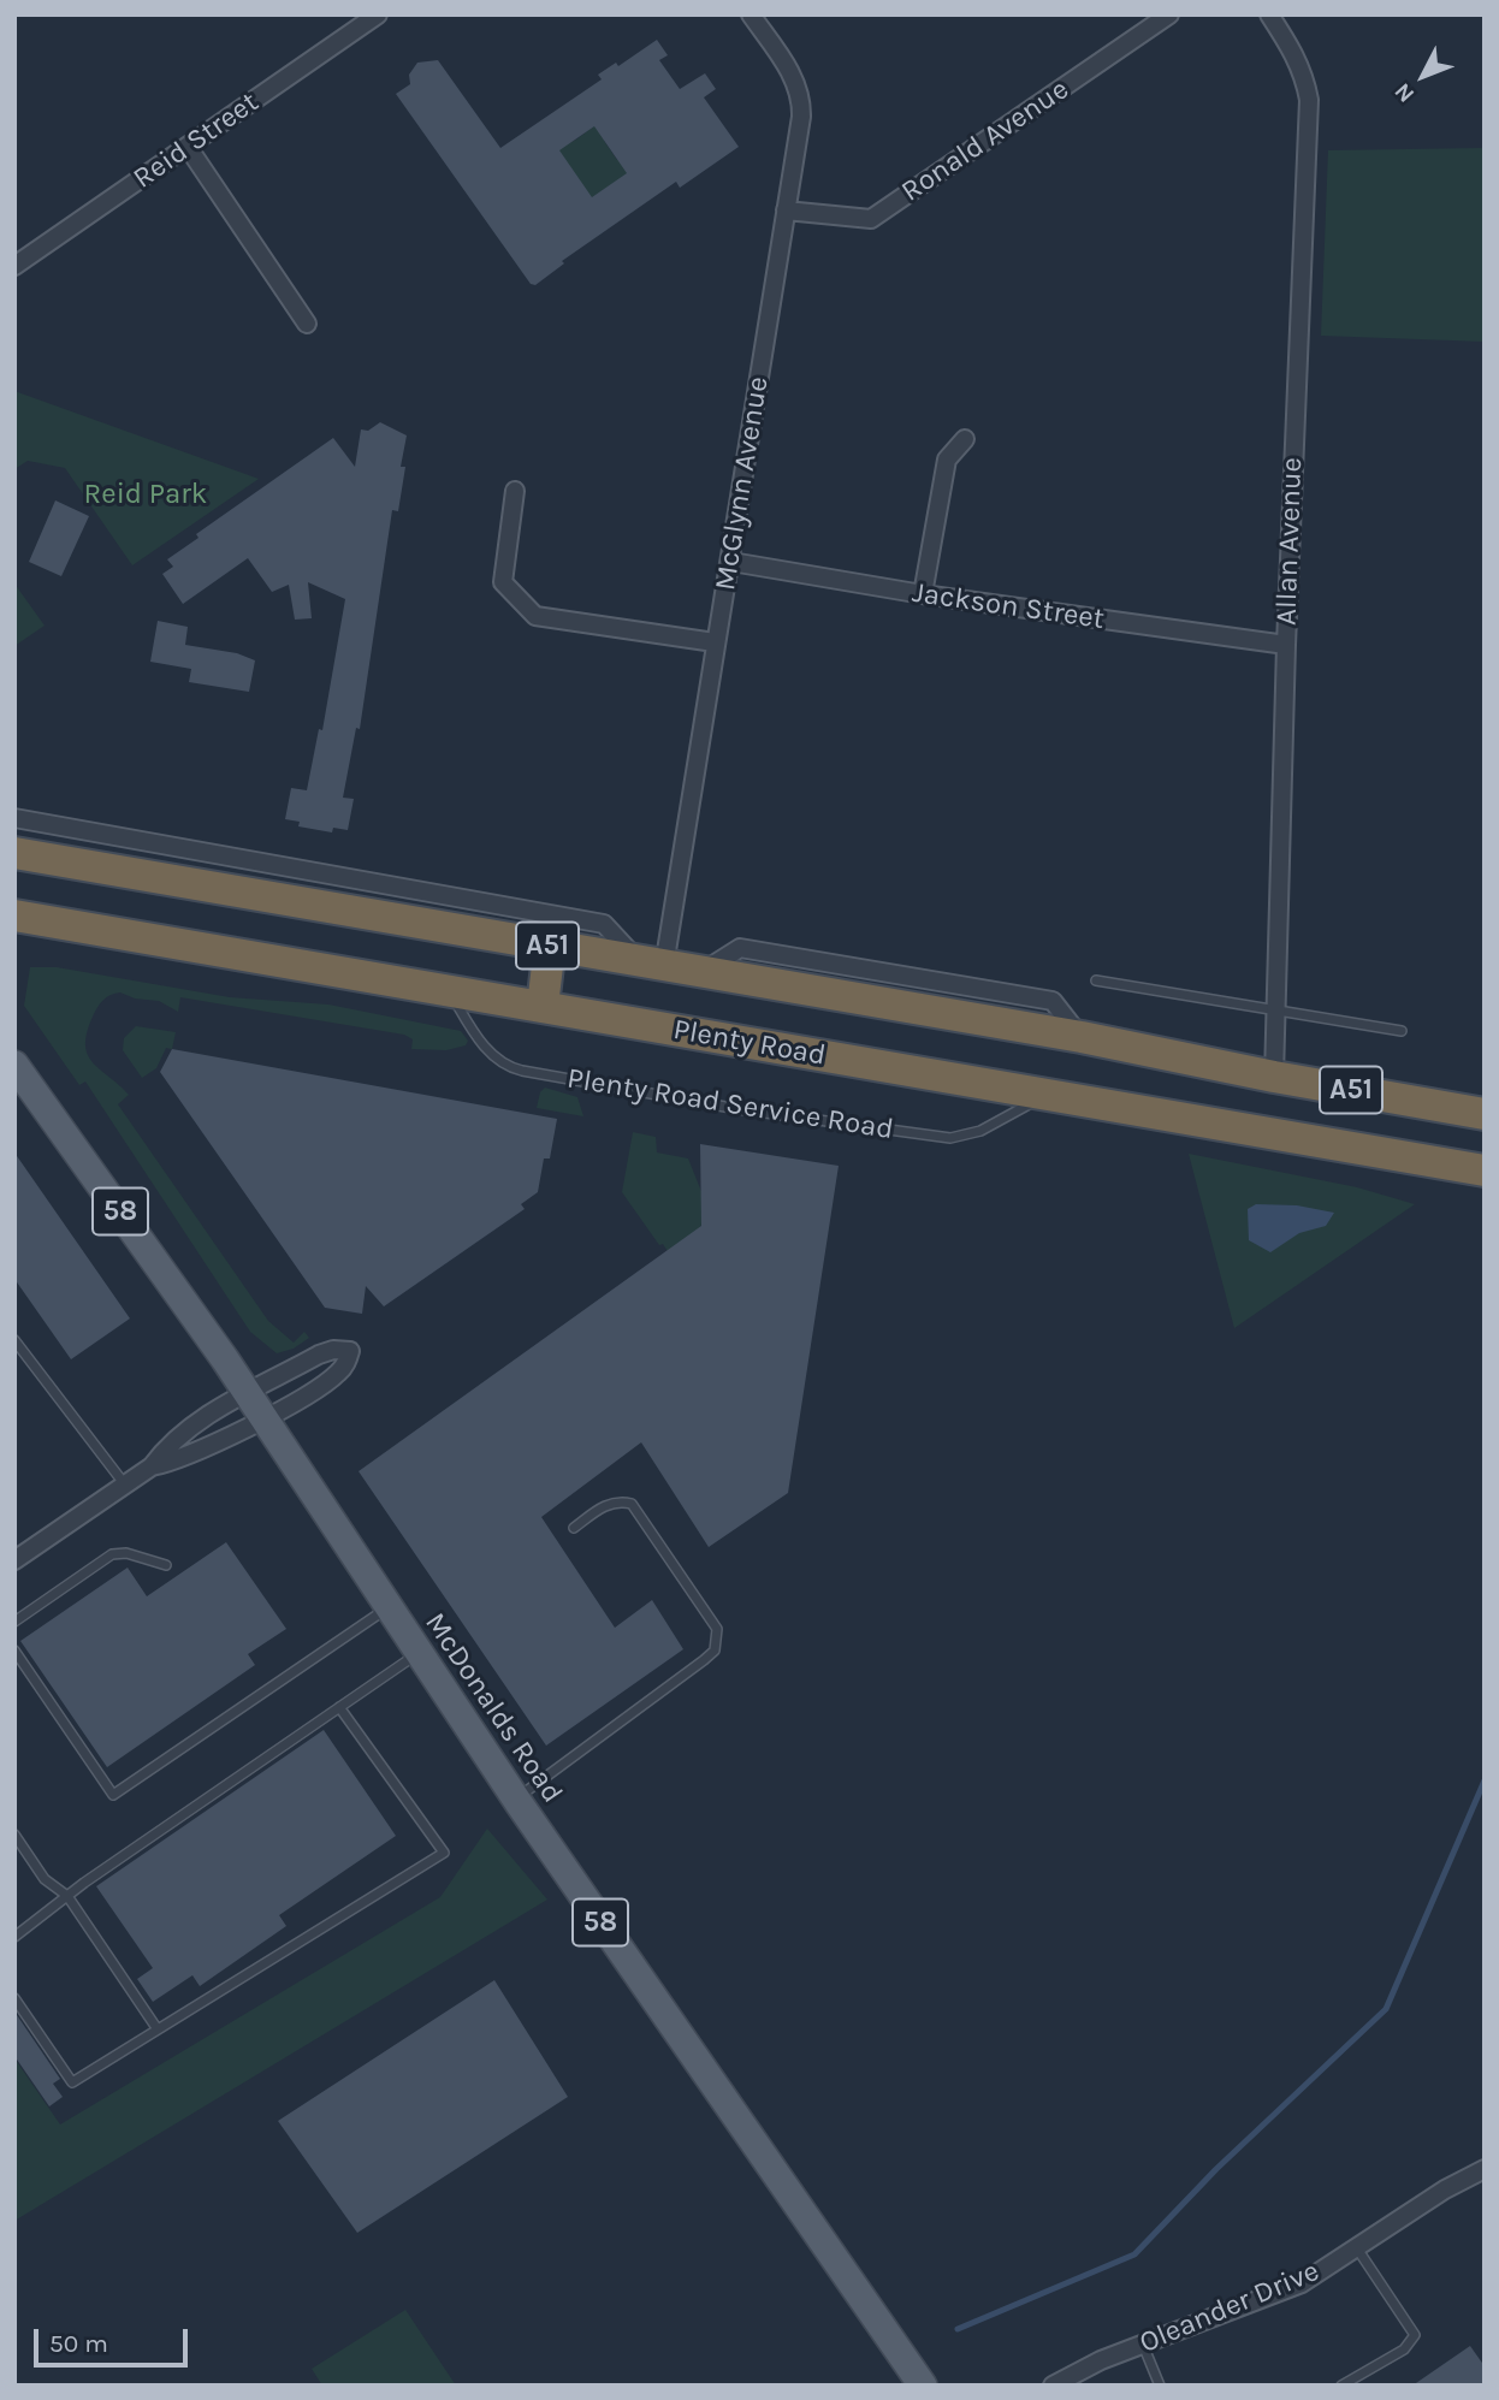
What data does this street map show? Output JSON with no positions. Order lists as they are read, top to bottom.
{
  "streets": {
    "highway": ["A51", "Plenty Road"],
    "main road": ["58", "McDonalds Road"],
    "street": [
      "Reid Street",
      "Ronald Avenue",
      "McGlynn Avenue",
      "Allan Avenue",
      "Jackson Street",
      "Oleander Drive"
    ],
    "lane": ["Plenty Road Service Road"]
  },
  "crossings": [
    ["Ronald Avenue", "McGlynn Avenue"],
    ["McGlynn Avenue", "Jackson Street"],
    ["McGlynn Avenue", "A51"],
    ["Allan Avenue", "Jackson Street"],
    ["Allan Avenue", "A51"],
    ["Plenty Road", "Plenty Road Service Road"]
  ],
  "parks": ["Reid Park"],
  "scale_bar": "50 m",
  "north": "bottom left"
}
